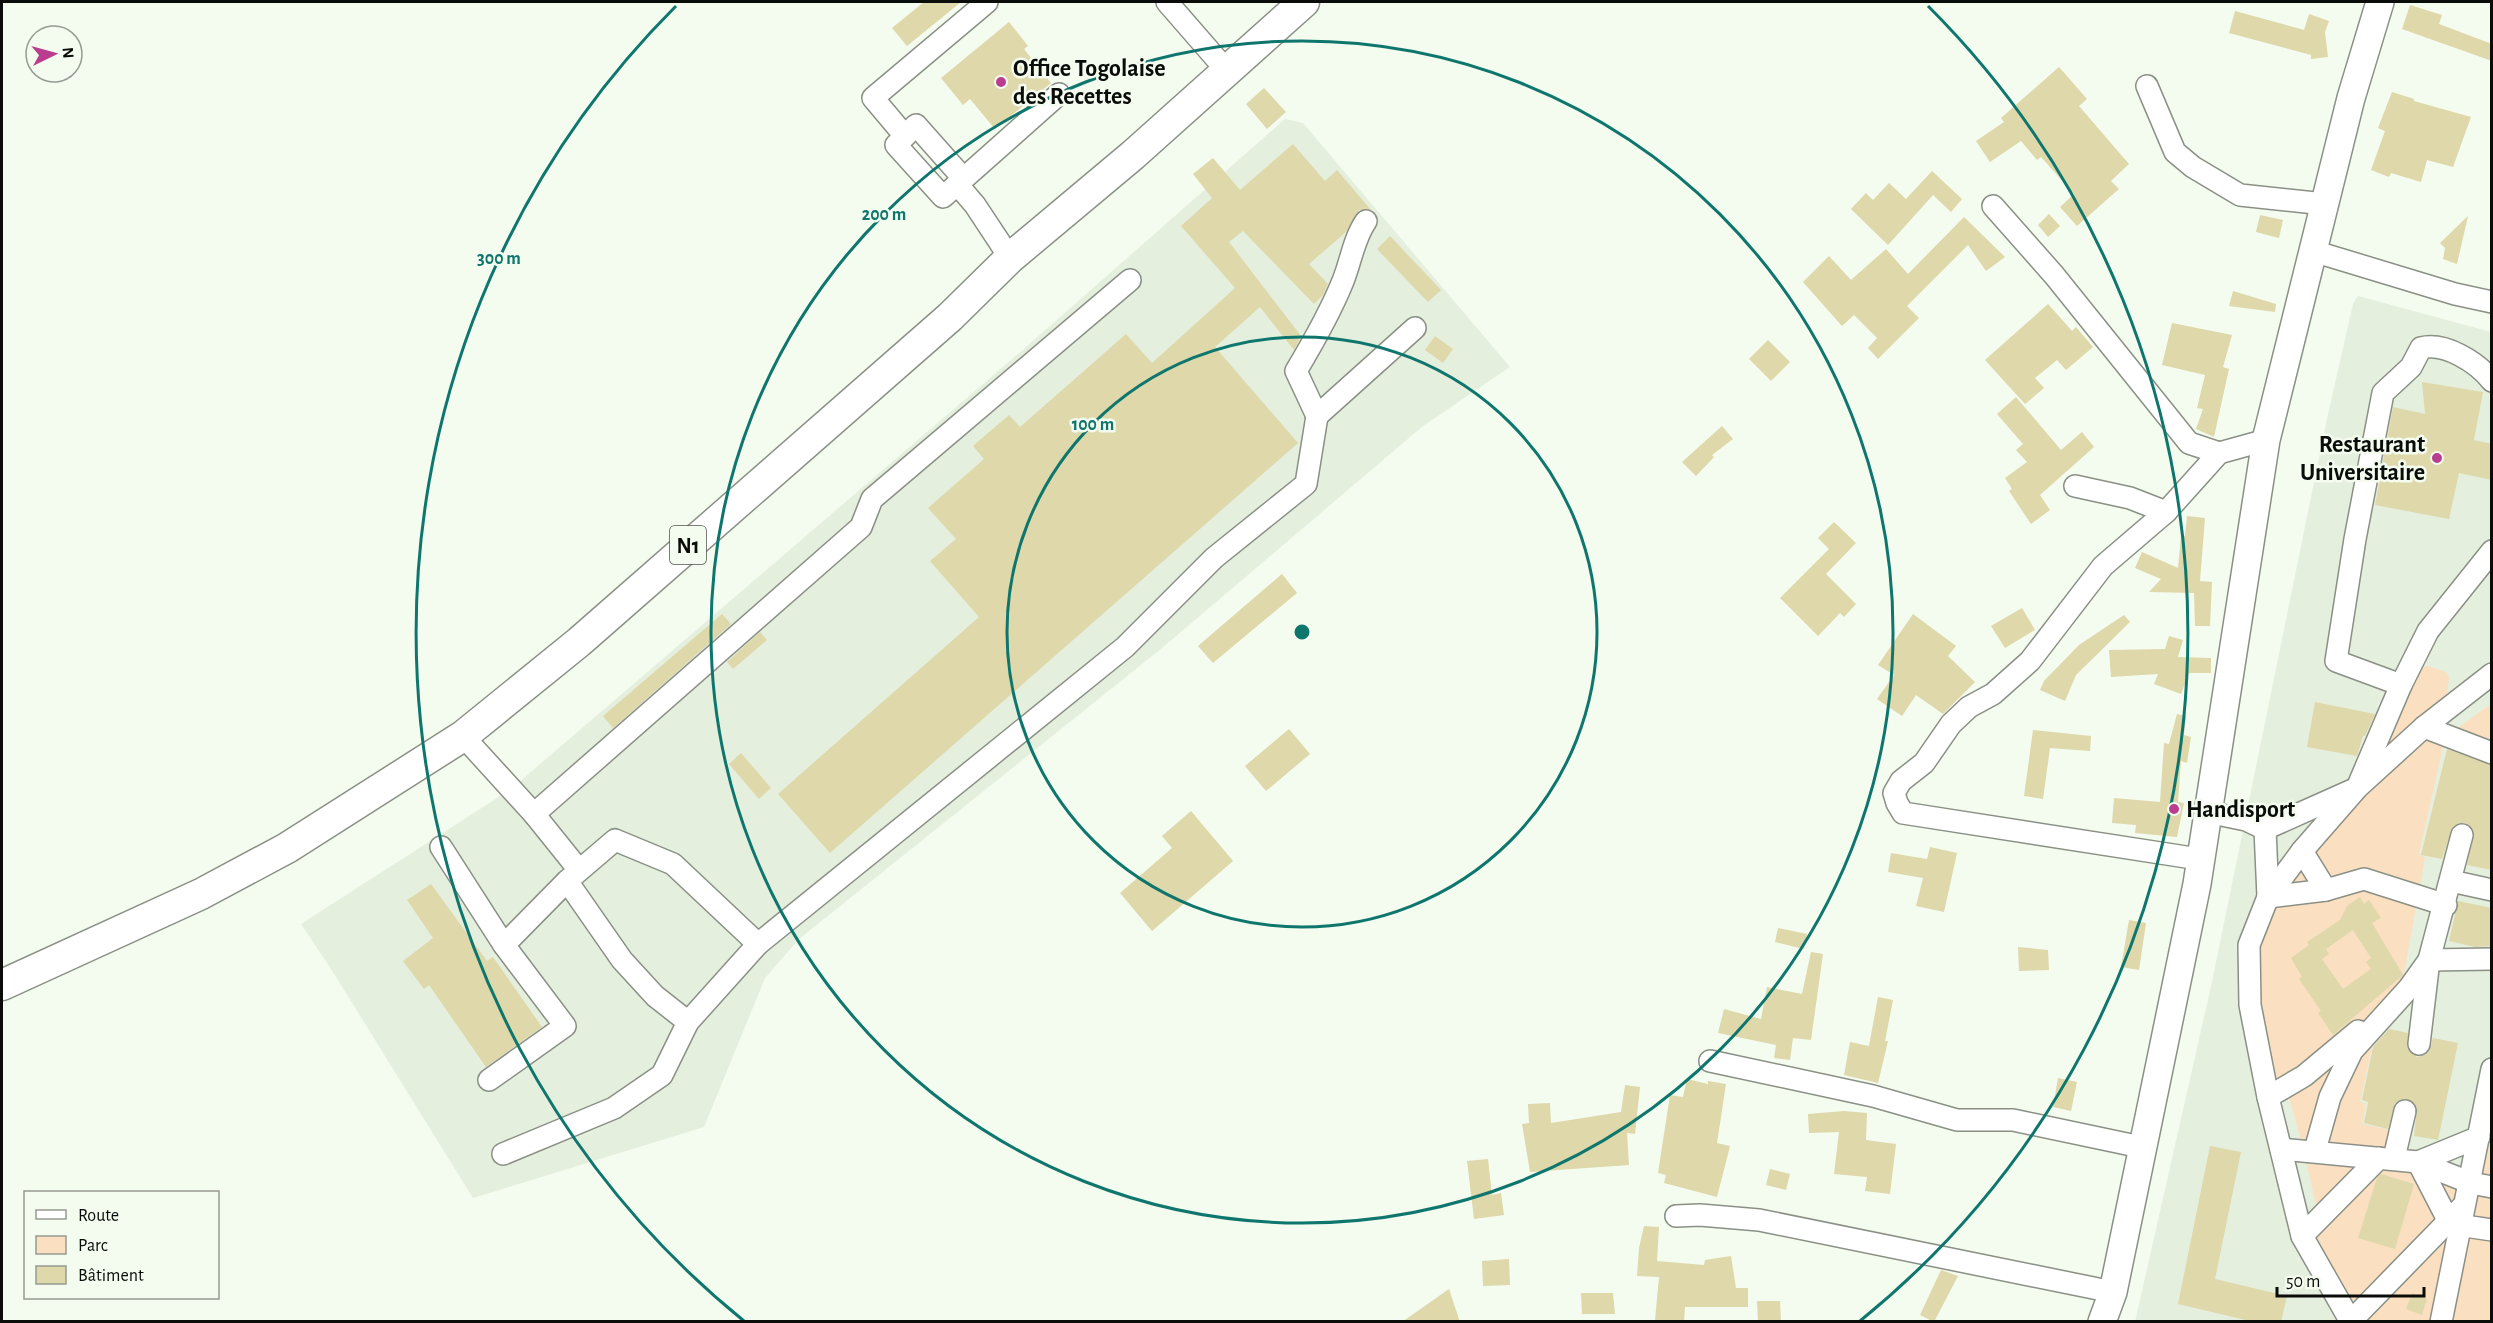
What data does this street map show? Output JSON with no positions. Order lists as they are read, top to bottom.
{
  "streets": {
    "highway": ["N1"]
  },
  "places": ["Office Togolaise des Recettes", "Restaurant Universitaire", "Handisport"],
  "legend": ["Route", "Parc", "Bâtiment"],
  "scale_bar": "50 m",
  "north": "right",
  "rings": ["200 m", "300 m", "100 m"]
}
